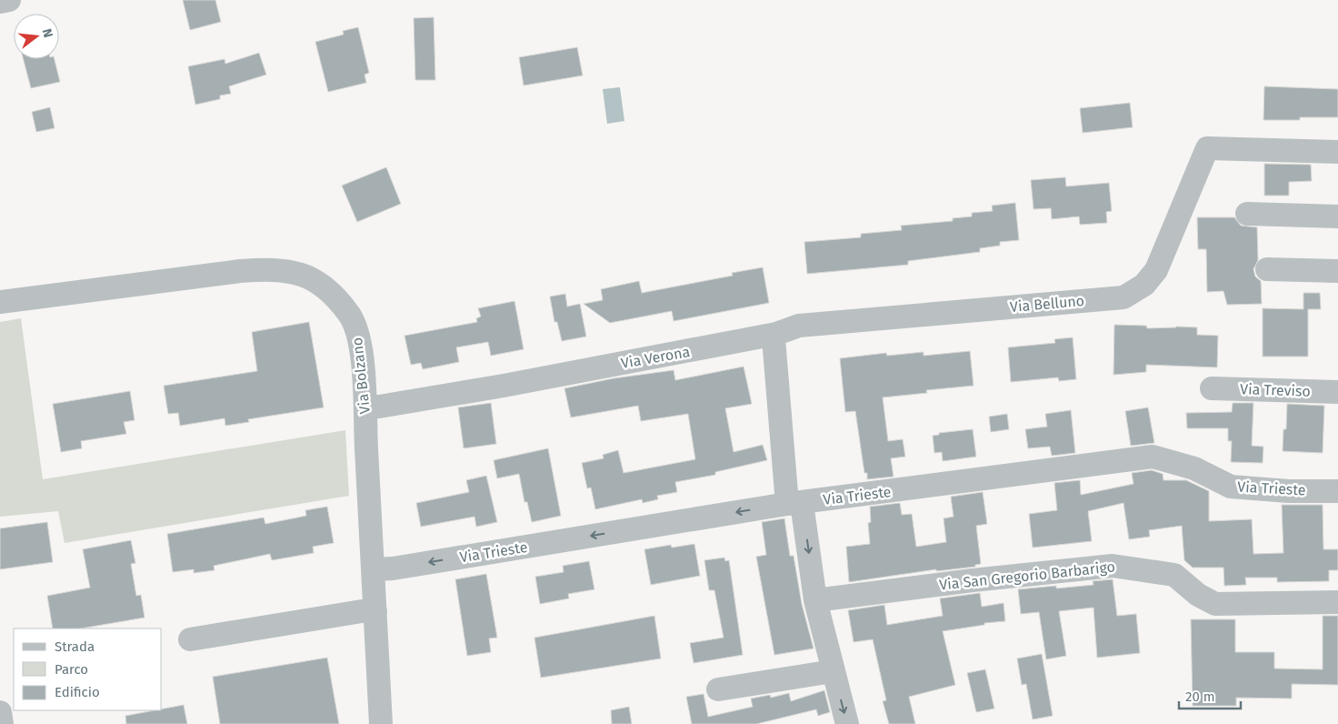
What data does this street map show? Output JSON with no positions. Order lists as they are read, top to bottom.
{
  "streets": {
    "street": [
      "Via Belluno",
      "Via Verona",
      "Via Bolzano",
      "Via Treviso",
      "Via Trieste",
      "Via San Gregorio Barbarigo"
    ]
  },
  "crossings": [
    ["Via Belluno", "Via Verona"],
    ["Via Verona", "Via Bolzano"],
    ["Via Bolzano", "Via Trieste"]
  ],
  "one_way": ["Via Trieste"],
  "legend": ["Strada", "Parco", "Edificio"],
  "scale_bar": "20 m",
  "north": "right"
}
